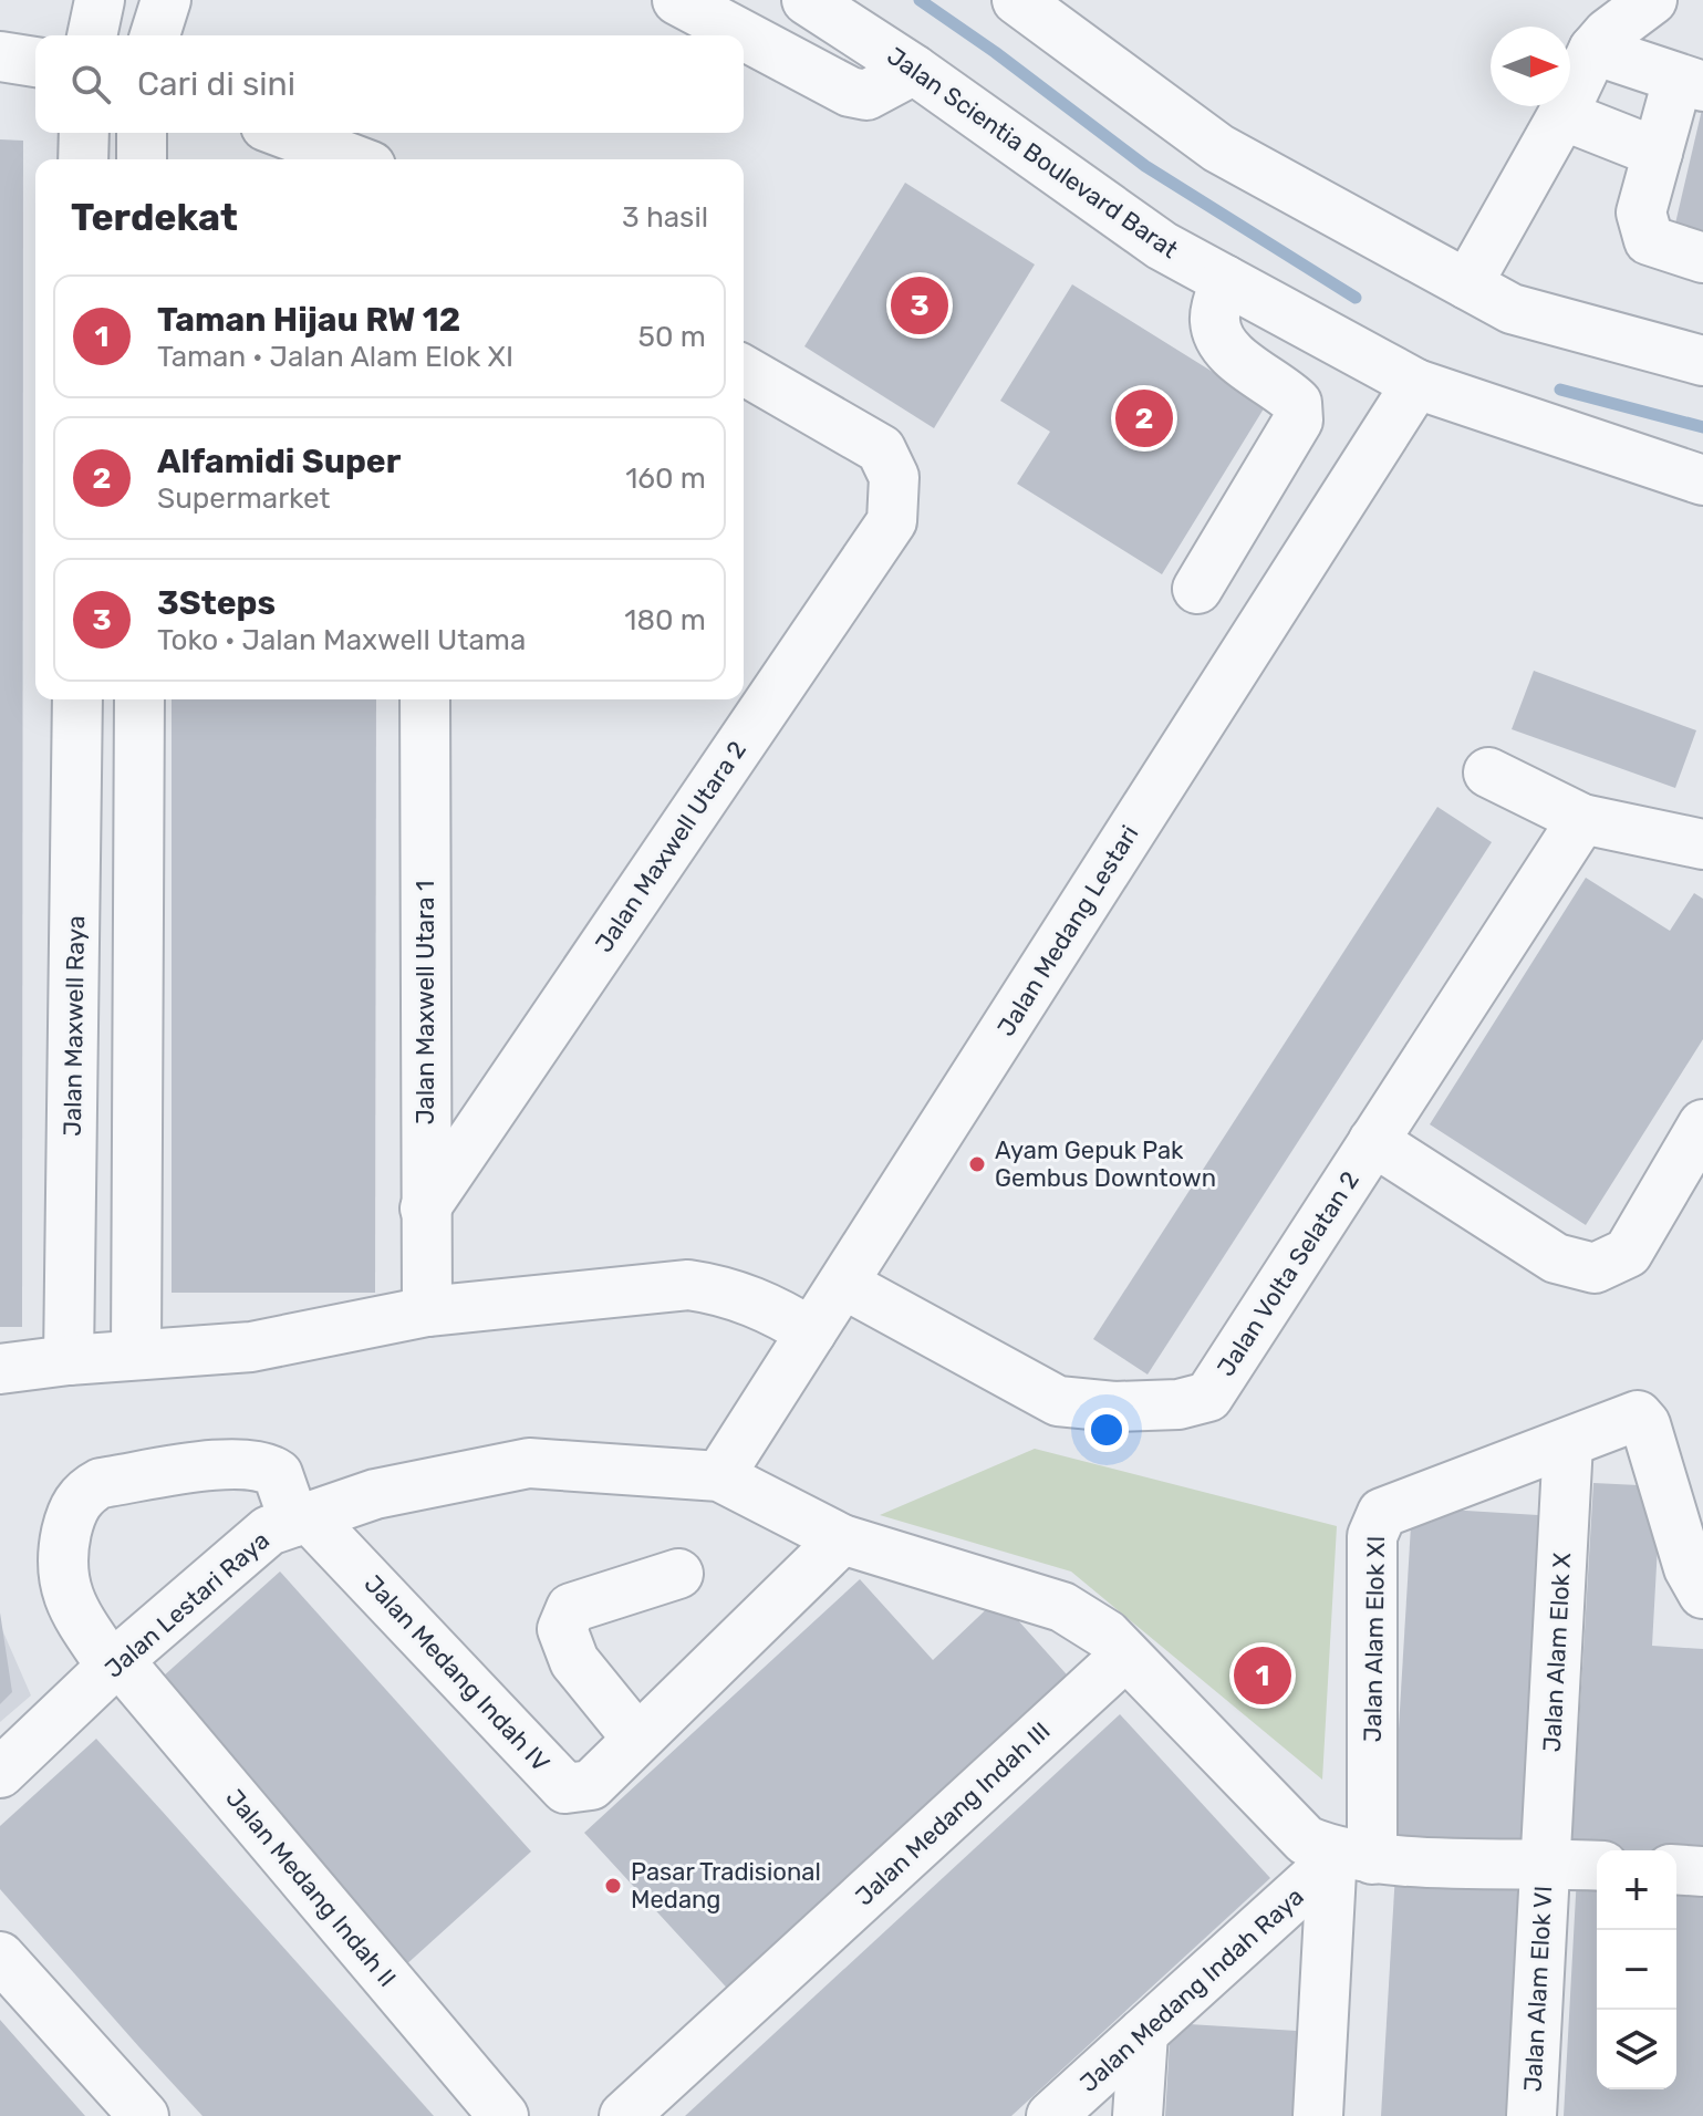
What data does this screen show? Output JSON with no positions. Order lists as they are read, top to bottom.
{
  "streets": {
    "street": [
      "Jalan Scientia Boulevard Barat",
      "Jalan Maxwell Utara 2",
      "Jalan Medang Lestari",
      "Jalan Maxwell Utara 1",
      "Jalan Maxwell Raya",
      "Jalan Volta Selatan 2",
      "Jalan Lestari Raya",
      "Jalan Alam Elok XI",
      "Jalan Alam Elok X",
      "Jalan Medang Indah IV",
      "Jalan Medang Indah III",
      "Jalan Medang Indah II",
      "Jalan Alam Elok VI",
      "Jalan Medang Indah Raya"
    ]
  },
  "crossings": [
    ["Jalan Scientia Boulevard Barat", "Jalan Medang Lestari"],
    ["Jalan Maxwell Utara 2", "Jalan Maxwell Utara 1"],
    ["Jalan Medang Lestari", "Jalan Volta Selatan 2"],
    ["Jalan Medang Lestari", "Jalan Lestari Raya"],
    ["Jalan Lestari Raya", "Jalan Medang Indah IV"],
    ["Jalan Lestari Raya", "Jalan Medang Indah II"],
    ["Jalan Alam Elok XI", "Jalan Alam Elok X"],
    ["Jalan Alam Elok XI", "Jalan Medang Indah Raya"],
    ["Jalan Alam Elok X", "Jalan Alam Elok VI"],
    ["Jalan Medang Indah IV", "Jalan Medang Indah II"]
  ],
  "places": ["Ayam Gepuk Pak Gembus Downtown", "Pasar Tradisional Medang"],
  "north": "right",
  "page": {
    "search": "Cari di sini",
    "heading": ["Terdekat", "3 hasil"],
    "pins": ["3", "2", "1"],
    "list": [
      {
        "mark": "1",
        "name": "Taman Hijau RW 12",
        "note": "Taman · Jalan Alam Elok XI",
        "value": "50 m"
      },
      {
        "mark": "2",
        "name": "Alfamidi Super",
        "note": "Supermarket",
        "value": "160 m"
      },
      {
        "mark": "3",
        "name": "3Steps",
        "note": "Toko · Jalan Maxwell Utama",
        "value": "180 m"
      }
    ],
    "map_buttons": ["+", "−"]
  }
}
